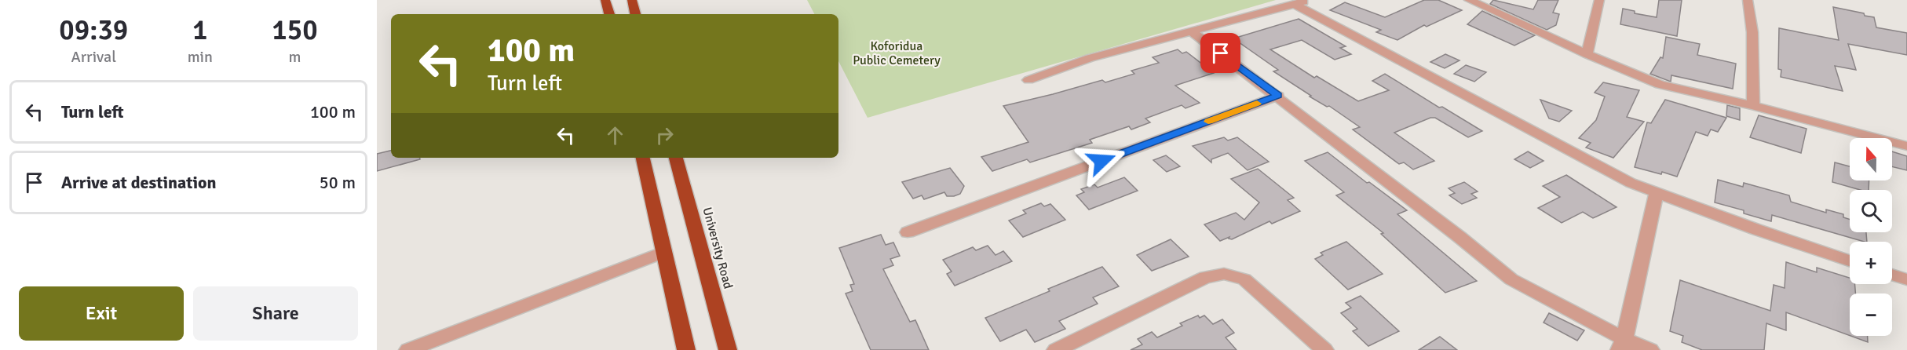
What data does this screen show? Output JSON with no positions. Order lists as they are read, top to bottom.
{
  "streets": {
    "highway": ["University Road"]
  },
  "parks": ["Koforidua Public Cemetery"],
  "north": "top",
  "page": {
    "eta": [
      "09:39",
      "Arrival",
      "1",
      "min",
      "150",
      "m"
    ],
    "turn": ["100 m", "Turn left"],
    "list": [
      {
        "name": "Turn left",
        "value": "100 m"
      },
      {
        "name": "Arrive at destination",
        "value": "50 m"
      }
    ],
    "map_buttons": ["+", "−"],
    "buttons": ["Exit", "Share"]
  }
}
